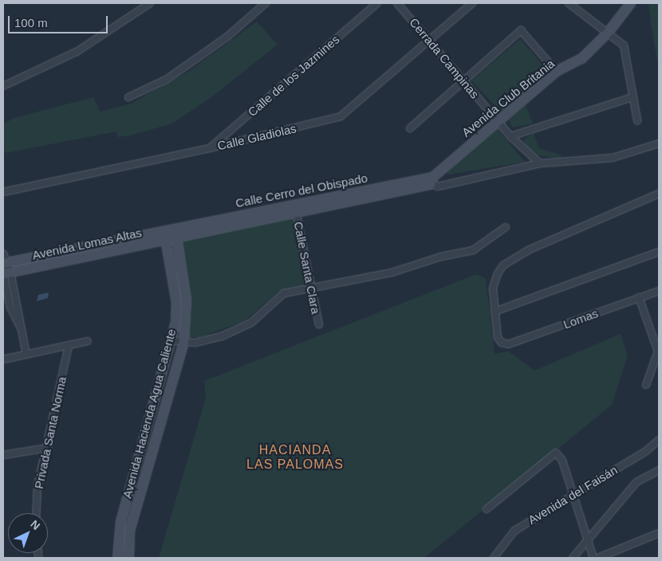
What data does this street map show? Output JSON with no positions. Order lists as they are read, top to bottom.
{
  "streets": {
    "main road": [
      "Avenida Club Britania",
      "Calle Cerro del Obispado",
      "Avenida Lomas Altas",
      "Avenida Hacienda Agua Caliente"
    ],
    "street": [
      "Cerrada Campinas",
      "Calle de los Jazmines",
      "Calle Gladiolas",
      "Calle Santa Clara",
      "Lomas",
      "Privada Santa Norma",
      "Avenida del Faisán"
    ]
  },
  "crossings": [
    ["Cerrada Campinas", "Avenida Club Britania"],
    ["Cerrada Campinas", "Calle Gladiolas"],
    ["Cerrada Campinas", "Calle Cerro del Obispado"],
    ["Calle de los Jazmines", "Calle Gladiolas"],
    ["Avenida Club Britania", "Calle Cerro del Obispado"],
    ["Calle Cerro del Obispado", "Avenida Lomas Altas"],
    ["Calle Cerro del Obispado", "Calle Santa Clara"],
    ["Calle Cerro del Obispado", "Avenida Hacienda Agua Caliente"],
    ["Avenida Lomas Altas", "Avenida Hacienda Agua Caliente"]
  ],
  "districts": ["HACIANDA LAS PALOMAS"],
  "scale_bar": "100 m",
  "north": "top right"
}
